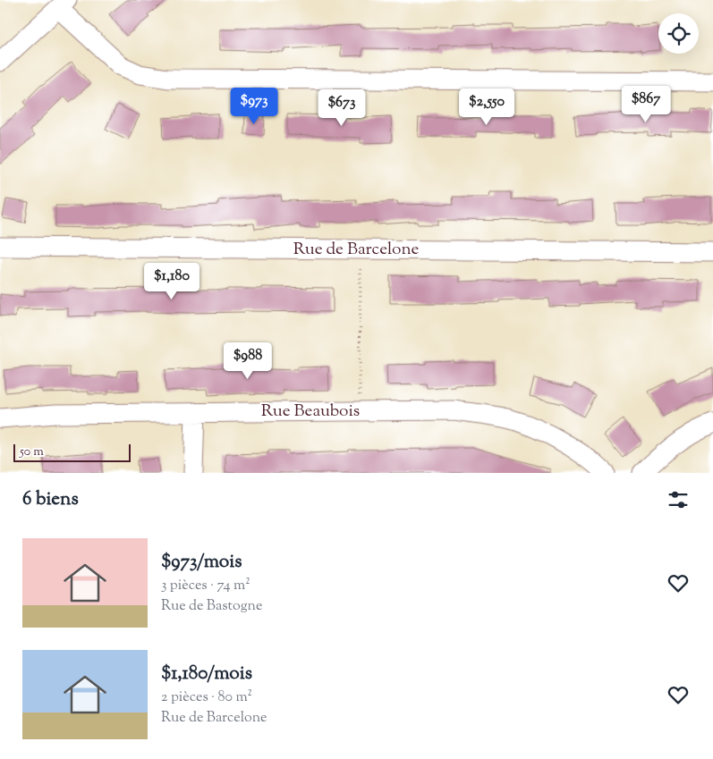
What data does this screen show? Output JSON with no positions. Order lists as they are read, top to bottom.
{
  "streets": {
    "street": ["Rue de Barcelone", "Rue Beaubois"]
  },
  "scale_bar": "50 m",
  "page": {
    "price": [
      "$867",
      "$973",
      "$2,550",
      "$673",
      "$1,180",
      "$988"
    ],
    "scale": "50 m",
    "heading": "6 biens",
    "list": [
      {
        "name": "$973/mois",
        "note": "3 pièces · 74 m² · Rue de Bastogne"
      },
      {
        "name": "$1,180/mois",
        "note": "2 pièces · 80 m² · Rue de Barcelone"
      }
    ]
  }
}
